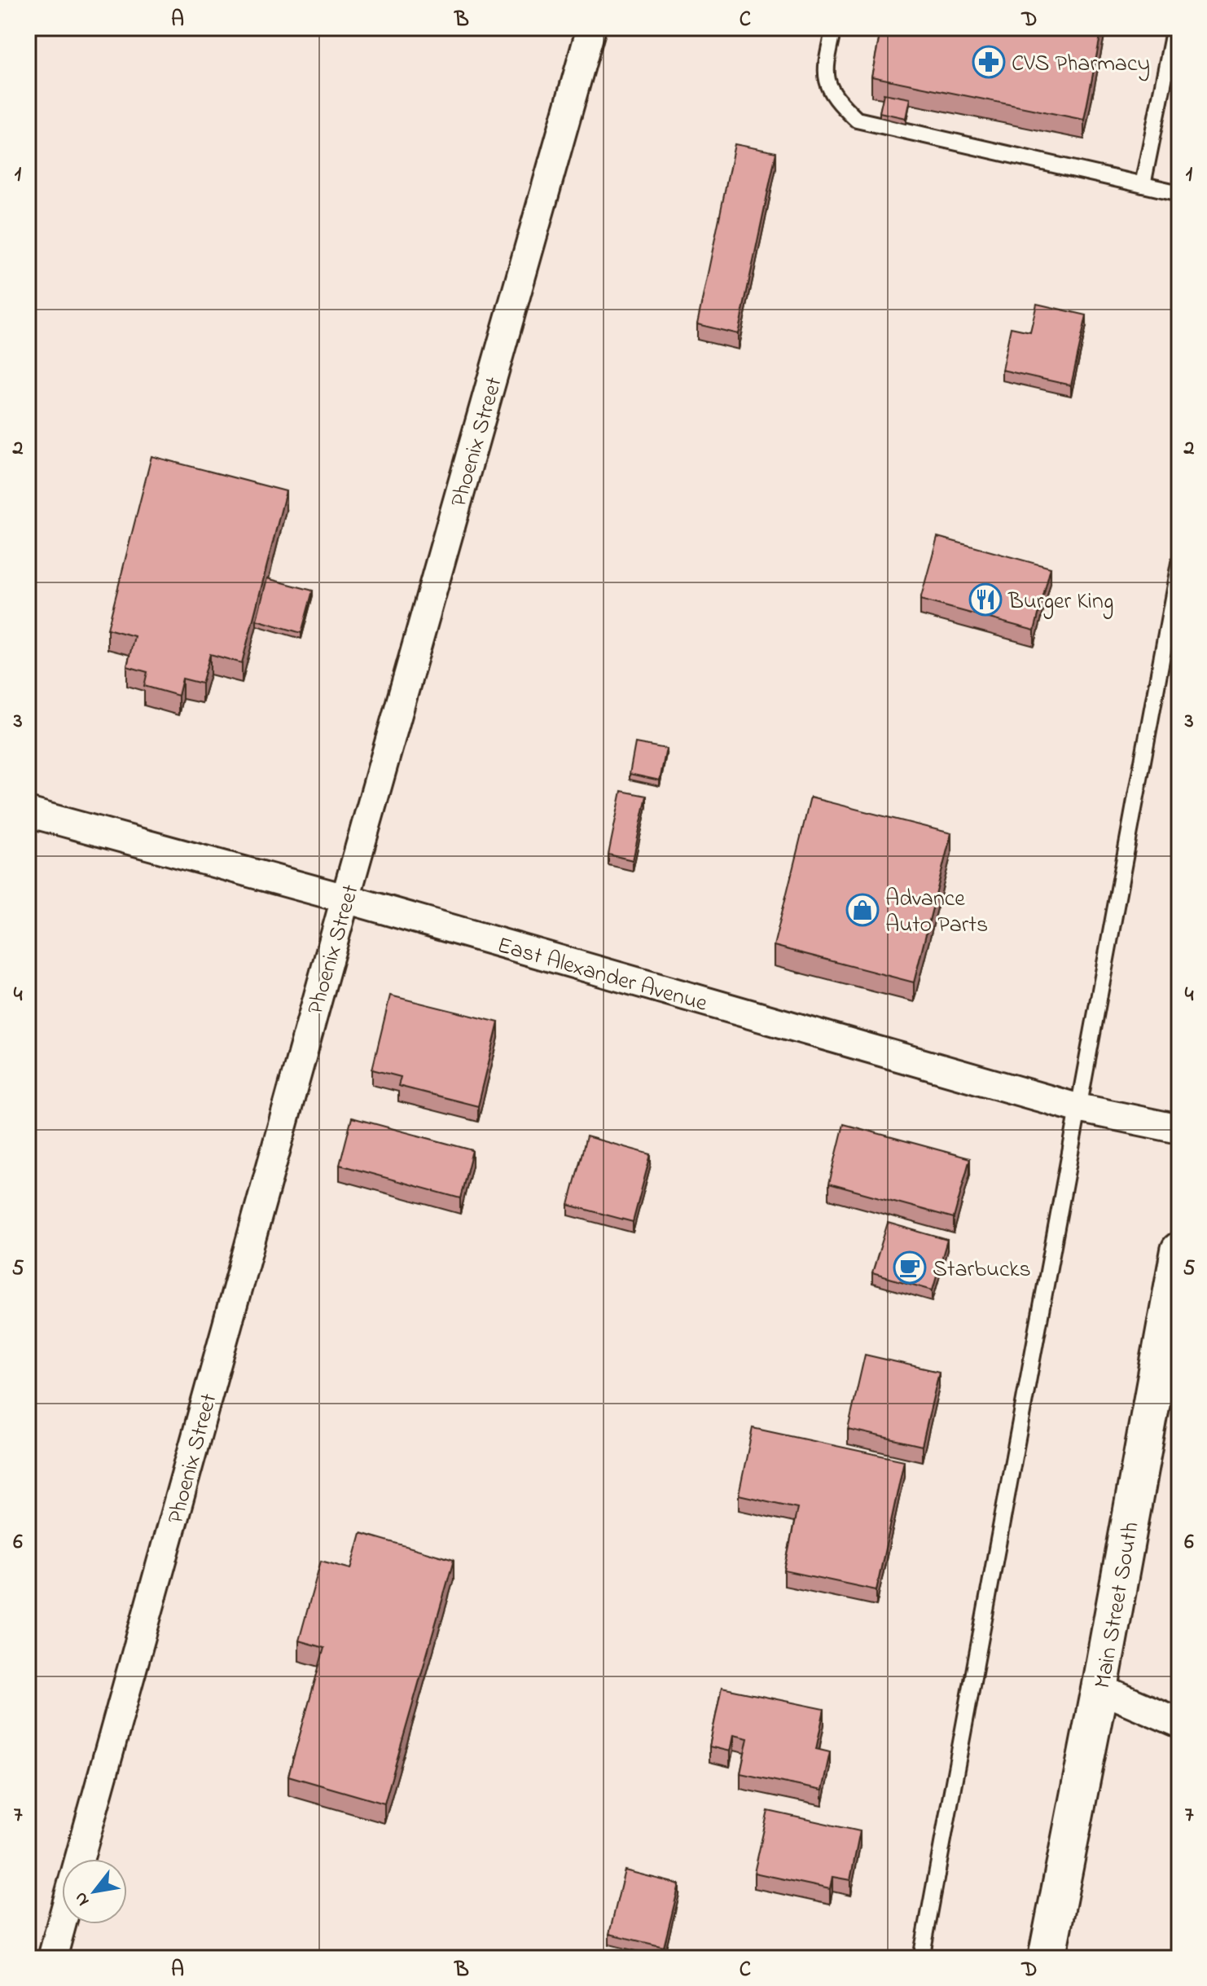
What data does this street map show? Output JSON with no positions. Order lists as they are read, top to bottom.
{
  "streets": {
    "main road": ["Main Street South"],
    "street": ["Phoenix Street", "East Alexander Avenue"]
  },
  "crossings": [
    ["Phoenix Street", "East Alexander Avenue"]
  ],
  "places": {
    "pharmacy": ["CVS Pharmacy"],
    "restaurant": ["Burger King"],
    "shop": ["Advance Auto Parts"],
    "cafe": ["Starbucks"]
  },
  "north": "bottom left",
  "grid": {
    "columns": [
      "A",
      "B",
      "C",
      "D"
    ],
    "rows": [
      "1",
      "2",
      "3",
      "4",
      "5",
      "6",
      "7"
    ]
  }
}
